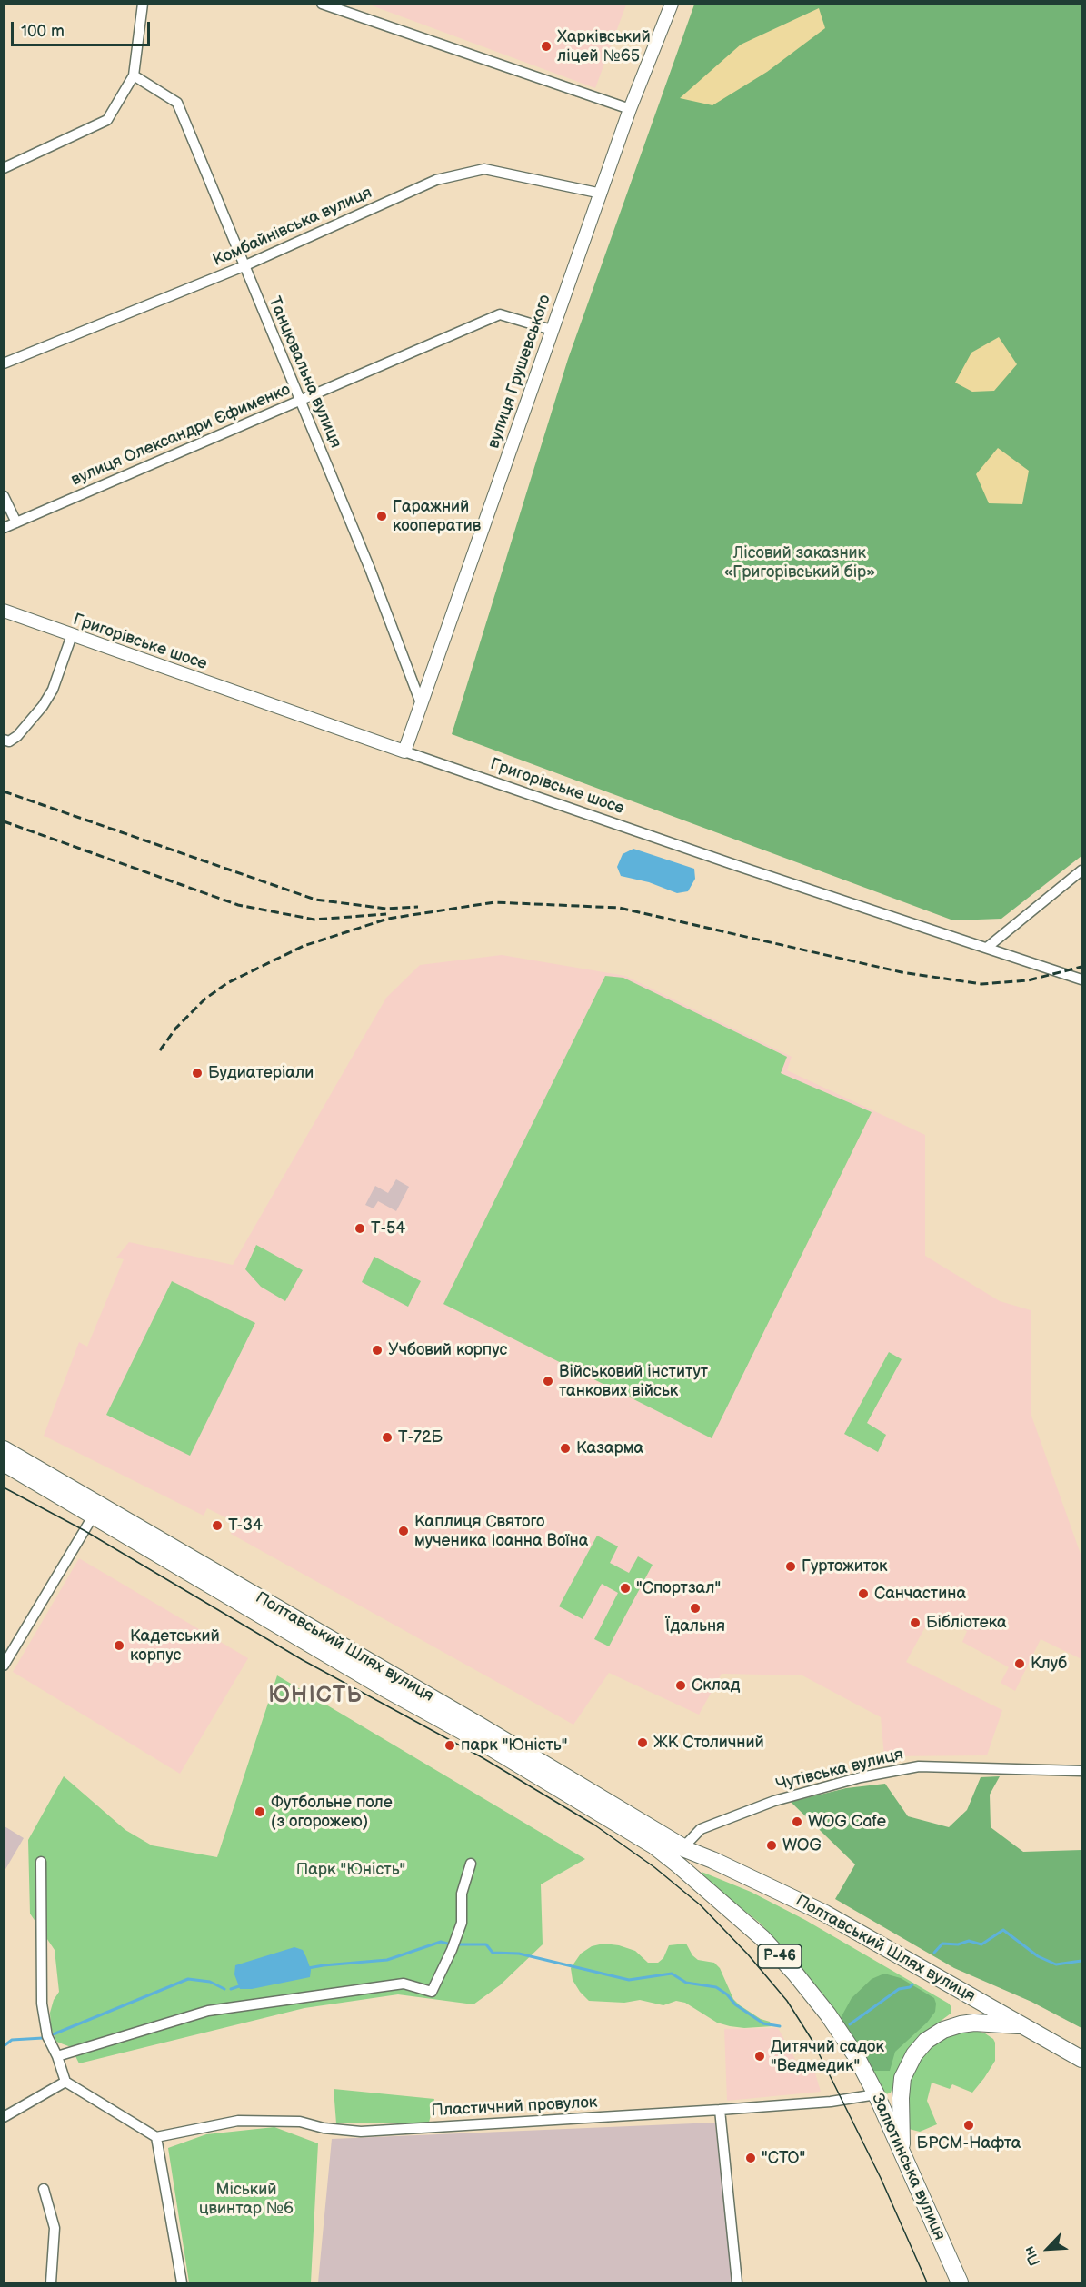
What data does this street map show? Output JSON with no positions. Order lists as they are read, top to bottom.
{
  "streets": {
    "main road": ["Полтавський Шлях вулиця", "Р-46", "Залютинська вулиця"],
    "street": [
      "Комбайнівська вулиця",
      "вулиця Грушевського",
      "Танцювальна вулиця",
      "вулиця Олександри Єфименко",
      "Григорівське шосе",
      "Чутівська вулиця",
      "Пластичний провулок"
    ]
  },
  "crossings": [
    ["Комбайнівська вулиця", "вулиця Грушевського"],
    ["Комбайнівська вулиця", "Танцювальна вулиця"],
    ["вулиця Грушевського", "Танцювальна вулиця"],
    ["вулиця Грушевського", "вулиця Олександри Єфименко"],
    ["вулиця Грушевського", "Григорівське шосе"],
    ["Танцювальна вулиця", "вулиця Олександри Єфименко"],
    ["Полтавський Шлях вулиця", "Чутівська вулиця"],
    ["Полтавський Шлях вулиця", "Залютинська вулиця"],
    ["Пластичний провулок", "Залютинська вулиця"]
  ],
  "districts": ["ЮНІСТЬ"],
  "parks": ["Лісовий заказник «Григорівський бір»", "Парк \"Юність\"", "Міський цвинтар №6"],
  "places": [
    "Харківський ліцей №65",
    "Гаражний кооператив",
    "Будиатеріали",
    "Т-54",
    "Учбовий корпус",
    "Військовий інститут танкових військ",
    "Т-72Б",
    "Казарма",
    "T-34",
    "Каплиця Святого мученика Іоанна Воїна",
    "Гуртожиток",
    "\"Спортзал\"",
    "Санчастина",
    "Їдальня",
    "Бібліотека",
    "Кадетський корпус",
    "Клуб",
    "Склад",
    "ЖК Столичний",
    "парк \"Юність\"",
    "Футбольне поле (з огорожею)",
    "WOG Cafe",
    "WOG",
    "Дитячий садок \"Ведмедик\"",
    "БРСМ-Нафта",
    "\"СТО\""
  ],
  "scale_bar": "100 m",
  "north": "bottom left"
}
